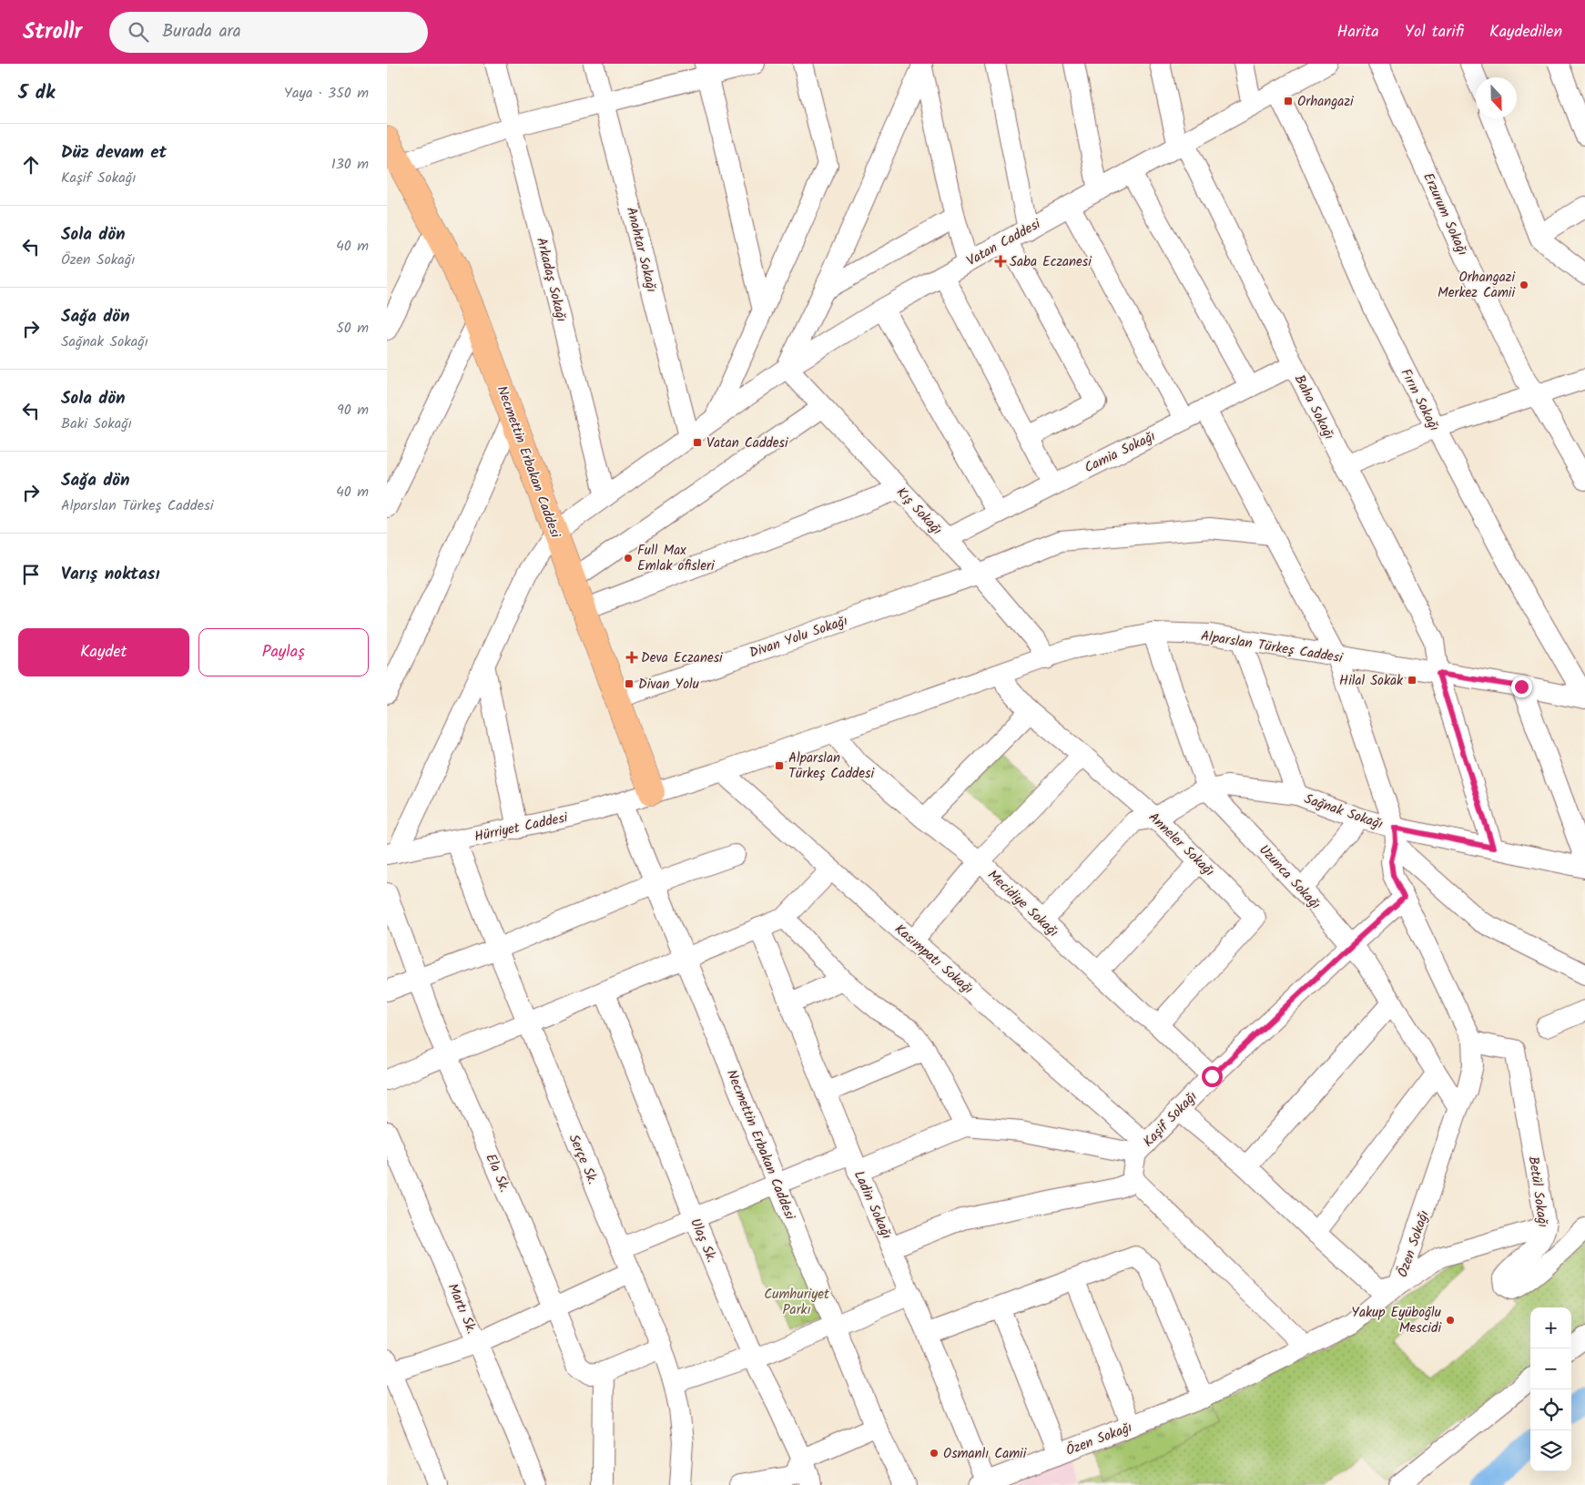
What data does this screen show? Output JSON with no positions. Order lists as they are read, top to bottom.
{
  "streets": {
    "main road": ["Necmettin Erbakan Caddesi"],
    "street": [
      "Erzurum Sokağı",
      "Vatan Caddesi",
      "Anahtar Sokağı",
      "Arkadaş Sokağı",
      "Fırın Sokağı",
      "Baha Sokağı",
      "Camia Sokağı",
      "Kış Sokağı",
      "Divan Yolu Sokağı",
      "Alparslan Türkeş Caddesi",
      "Sağnak Sokağı",
      "Hürriyet Caddesi",
      "Anneler Sokağı",
      "Uzunca Sokağı",
      "Mecidiye Sokağı",
      "Kasımpatı Sokağı",
      "Kaşif Sokağı",
      "Serçe Sk.",
      "Ela Sk.",
      "Betül Sokağı",
      "Ladin Sokağı",
      "Ulaş Sk.",
      "Özen Sokağı",
      "Martı Sk."
    ]
  },
  "crossings": [
    ["Vatan Caddesi", "Anahtar Sokağı"],
    ["Vatan Caddesi", "Arkadaş Sokağı"],
    ["Vatan Caddesi", "Fırın Sokağı"],
    ["Vatan Caddesi", "Baha Sokağı"],
    ["Vatan Caddesi", "Necmettin Erbakan Caddesi"],
    ["Vatan Caddesi", "Kış Sokağı"],
    ["Vatan Caddesi", "Hürriyet Caddesi"],
    ["Fırın Sokağı", "Alparslan Türkeş Caddesi"],
    ["Baha Sokağı", "Camia Sokağı"],
    ["Baha Sokağı", "Alparslan Türkeş Caddesi"],
    ["Baha Sokağı", "Sağnak Sokağı"],
    ["Camia Sokağı", "Kış Sokağı"],
    ["Necmettin Erbakan Caddesi", "Divan Yolu Sokağı"],
    ["Necmettin Erbakan Caddesi", "Alparslan Türkeş Caddesi"],
    ["Necmettin Erbakan Caddesi", "Hürriyet Caddesi"],
    ["Kış Sokağı", "Divan Yolu Sokağı"],
    ["Kış Sokağı", "Alparslan Türkeş Caddesi"],
    ["Alparslan Türkeş Caddesi", "Hürriyet Caddesi"],
    ["Alparslan Türkeş Caddesi", "Anneler Sokağı"],
    ["Alparslan Türkeş Caddesi", "Uzunca Sokağı"],
    ["Alparslan Türkeş Caddesi", "Mecidiye Sokağı"],
    ["Alparslan Türkeş Caddesi", "Kasımpatı Sokağı"],
    ["Sağnak Sokağı", "Anneler Sokağı"],
    ["Sağnak Sokağı", "Uzunca Sokağı"],
    ["Sağnak Sokağı", "Mecidiye Sokağı"],
    ["Sağnak Sokağı", "Özen Sokağı"],
    ["Hürriyet Caddesi", "Serçe Sk."],
    ["Anneler Sokağı", "Mecidiye Sokağı"],
    ["Uzunca Sokağı", "Kaşif Sokağı"],
    ["Uzunca Sokağı", "Özen Sokağı"],
    ["Mecidiye Sokağı", "Kaşif Sokağı"],
    ["Kasımpatı Sokağı", "Kaşif Sokağı"],
    ["Kaşif Sokağı", "Özen Sokağı"],
    ["Betül Sokağı", "Özen Sokağı"],
    ["Ladin Sokağı", "Özen Sokağı"]
  ],
  "parks": ["Cumhuriyet Parkı"],
  "places": {
    "transit": [
      "Orhangazi",
      "Vatan Caddesi",
      "Hilal Sokak",
      "Divan Yolu",
      "Alparslan Türkeş Caddesi"
    ],
    "health": ["Saba Eczanesi", "Deva Eczanesi"],
    "other": [
      "Orhangazi Merkez Camii",
      "Full Max Emlak ofisleri",
      "Yakup Eyüboğlu Mescidi",
      "Osmanlı Camii"
    ]
  },
  "north": "bottom",
  "page": {
    "header": "Strollr",
    "search": "Burada ara",
    "nav": ["Harita", "Yol tarifi", "Kaydedilen"],
    "heading": ["5 dk", "Yaya · 350 m"],
    "list": [
      ["Düz devam et", "Kaşif Sokağı", "130 m"],
      ["Sola dön", "Özen Sokağı", "40 m"],
      ["Sağa dön", "Sağnak Sokağı", "50 m"],
      ["Sola dön", "Baki Sokağı", "90 m"],
      ["Sağa dön", "Alparslan Türkeş Caddesi", "40 m"],
      "Varış noktası"
    ],
    "buttons": ["Kaydet", "Paylaş"],
    "map_buttons": ["+", "−"]
  }
}
